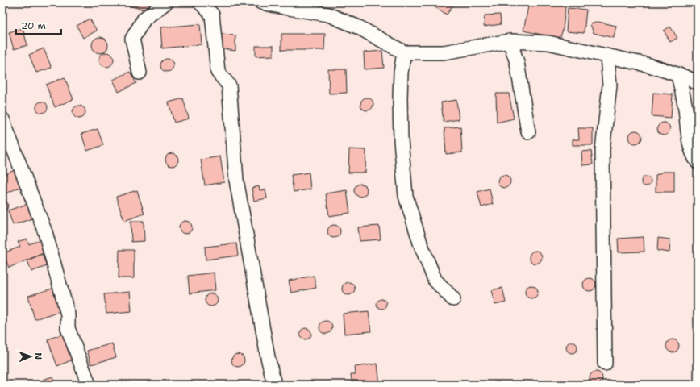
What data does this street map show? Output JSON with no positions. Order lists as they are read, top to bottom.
{
  "scale_bar": "20 m",
  "north": "right"
}
